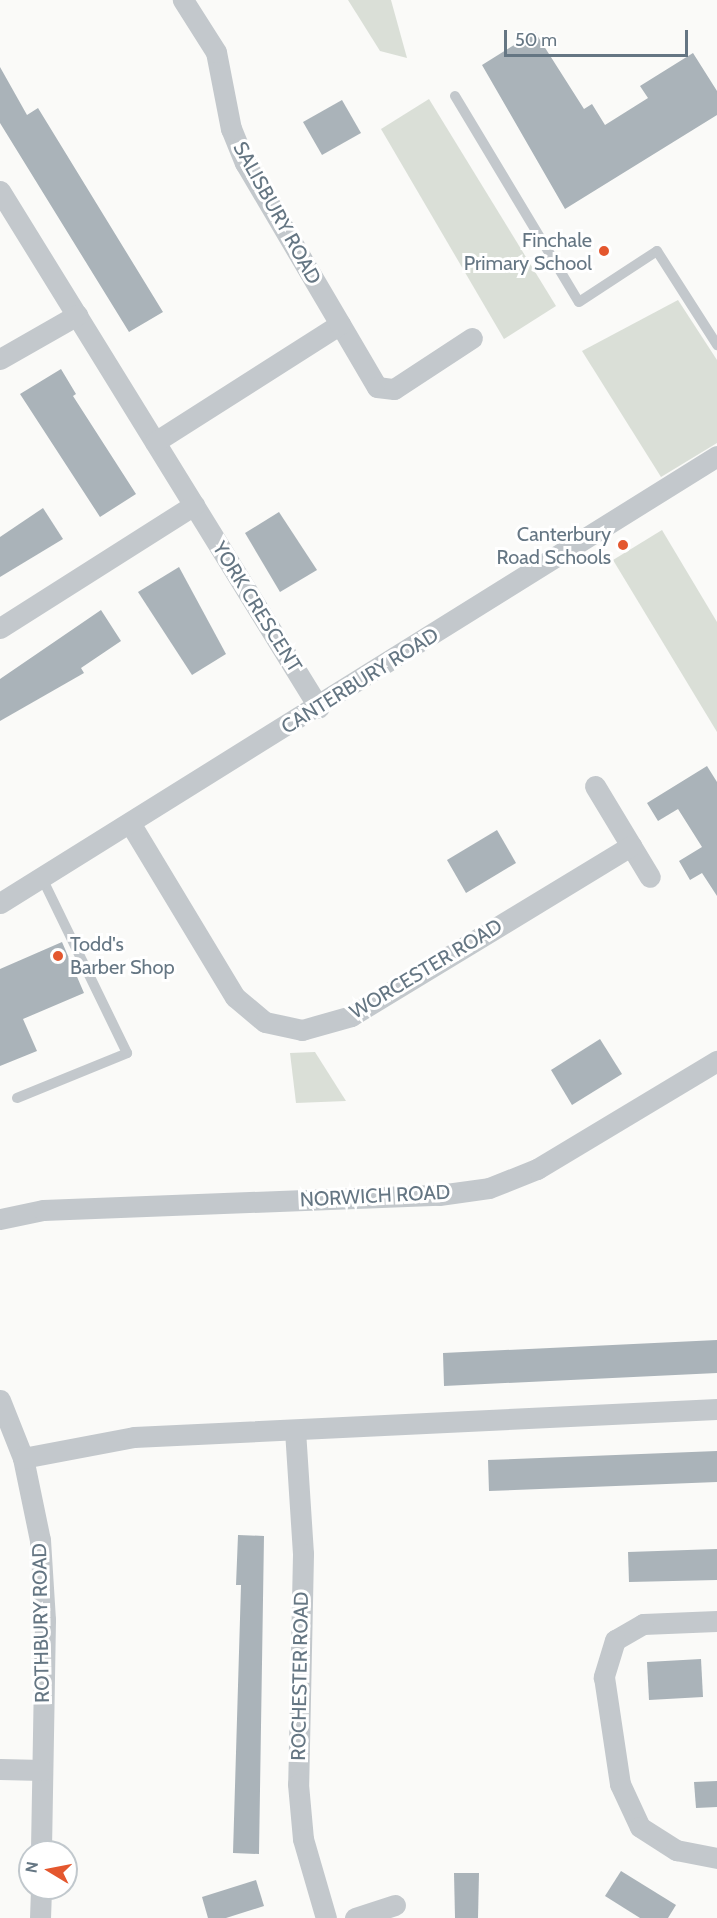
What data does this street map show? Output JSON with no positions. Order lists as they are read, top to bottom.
{
  "streets": {
    "street": [
      "SALISBURY ROAD",
      "YORK CRESCENT",
      "CANTERBURY ROAD",
      "WORCESTER ROAD",
      "NORWICH ROAD",
      "ROTHBURY ROAD",
      "ROCHESTER ROAD"
    ]
  },
  "crossings": [
    ["YORK CRESCENT", "CANTERBURY ROAD"],
    ["CANTERBURY ROAD", "WORCESTER ROAD"]
  ],
  "places": ["Finchale Primary School", "Canterbury Road Schools", "Todd's Barber Shop"],
  "scale_bar": "50 m",
  "north": "left"
}
